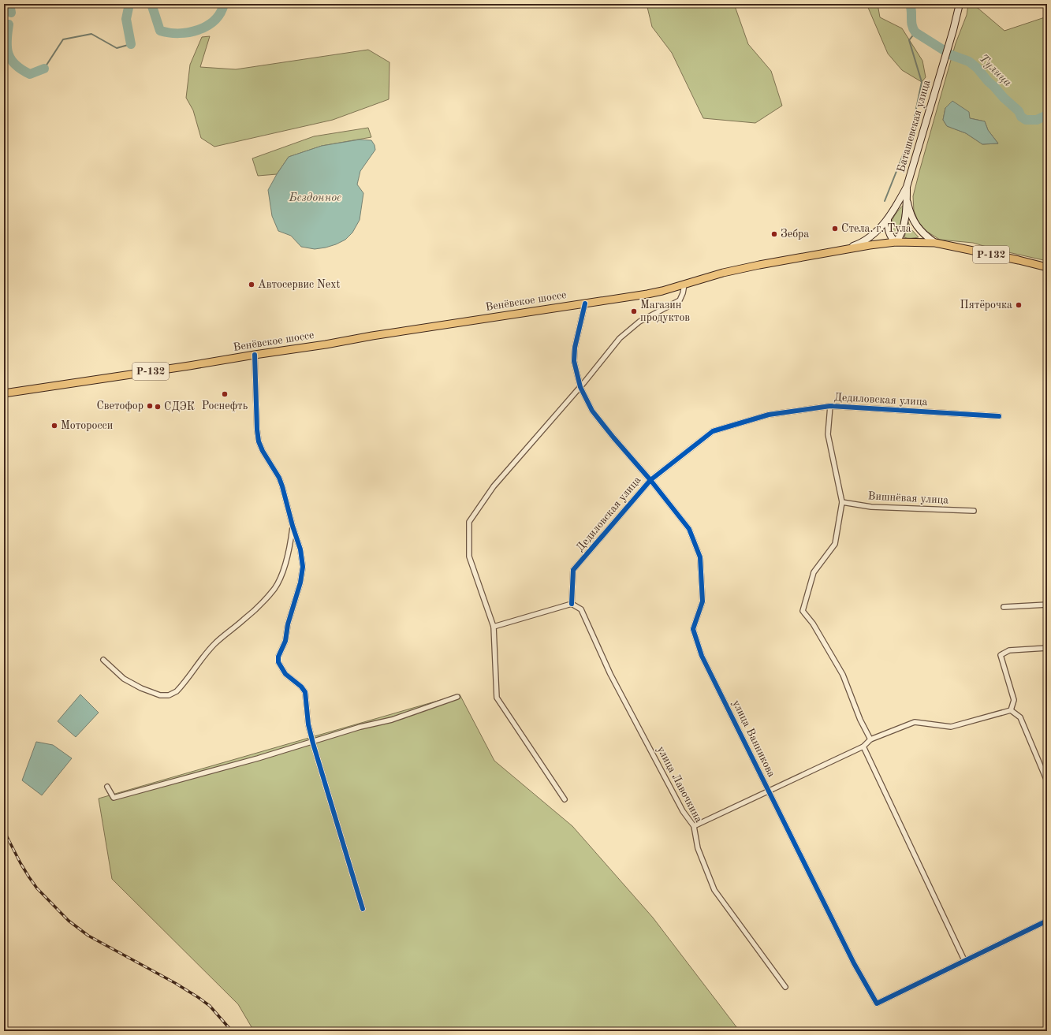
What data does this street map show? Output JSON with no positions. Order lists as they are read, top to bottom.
{
  "streets": {
    "main road": ["Баташевская улица", "Р-132", "Венёвское шоссе"],
    "street": [
      "Дедиловская улица",
      "Вишнёвая улица",
      "улица Ванникова",
      "улица Лавочкина"
    ]
  },
  "crossings": [
    ["Венёвское шоссе", "улица Ванникова"],
    ["Дедиловская улица", "улица Ванникова"],
    ["Дедиловская улица", "улица Лавочкина"]
  ],
  "water": ["Тулица", "Бездонное"],
  "places": [
    "Стела. г. Тула",
    "Зебра",
    "Автосервис Next",
    "Пятёрочка",
    "Магазин продуктов",
    "Роснефть",
    "Светофор",
    "СДЭК",
    "Моторосси"
  ]
}
